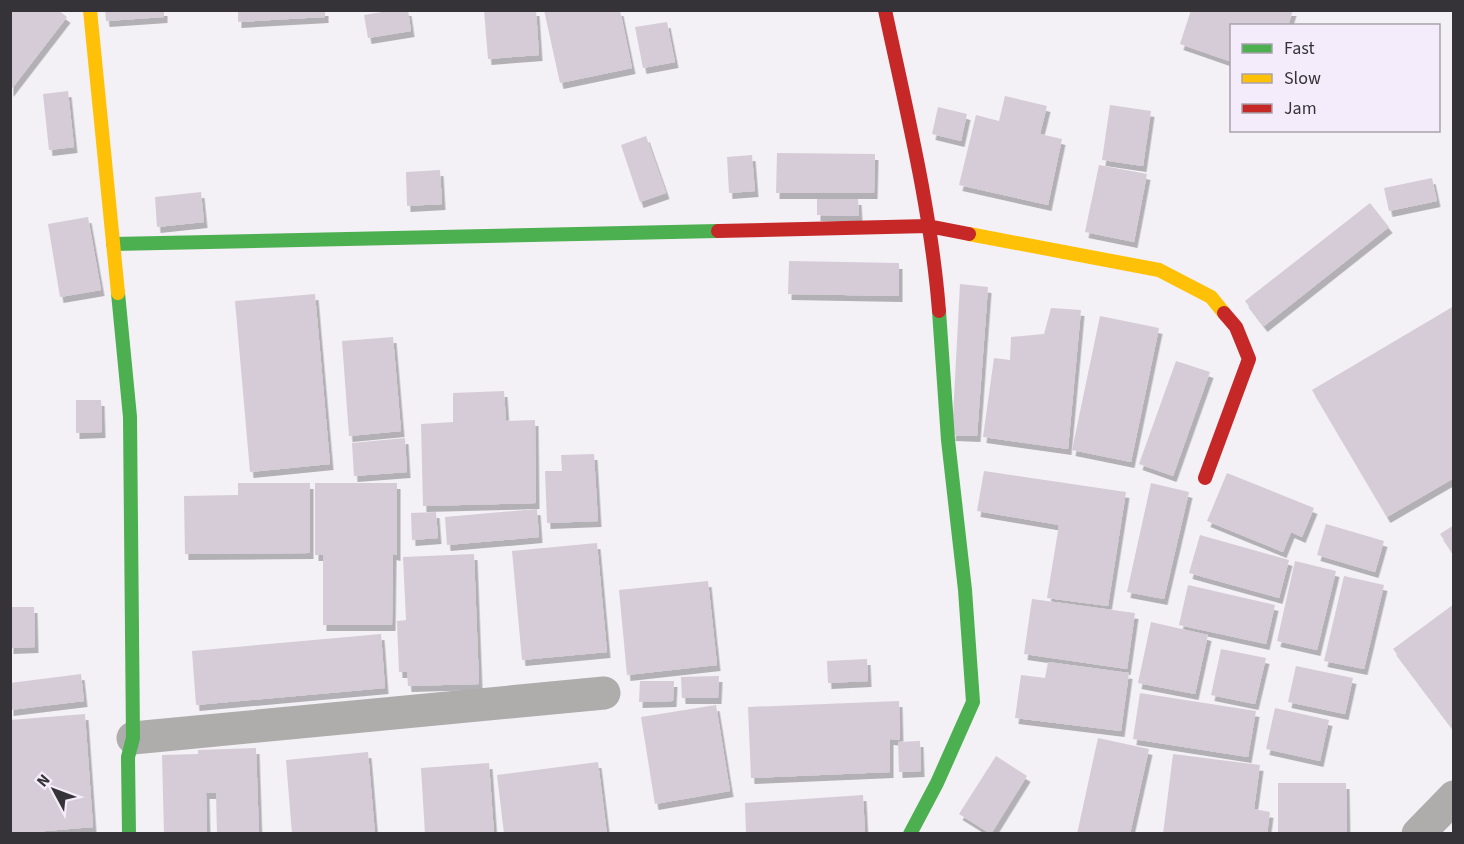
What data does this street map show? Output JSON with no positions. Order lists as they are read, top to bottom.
{
  "legend": ["Fast", "Slow", "Jam"],
  "north": "top left"
}
